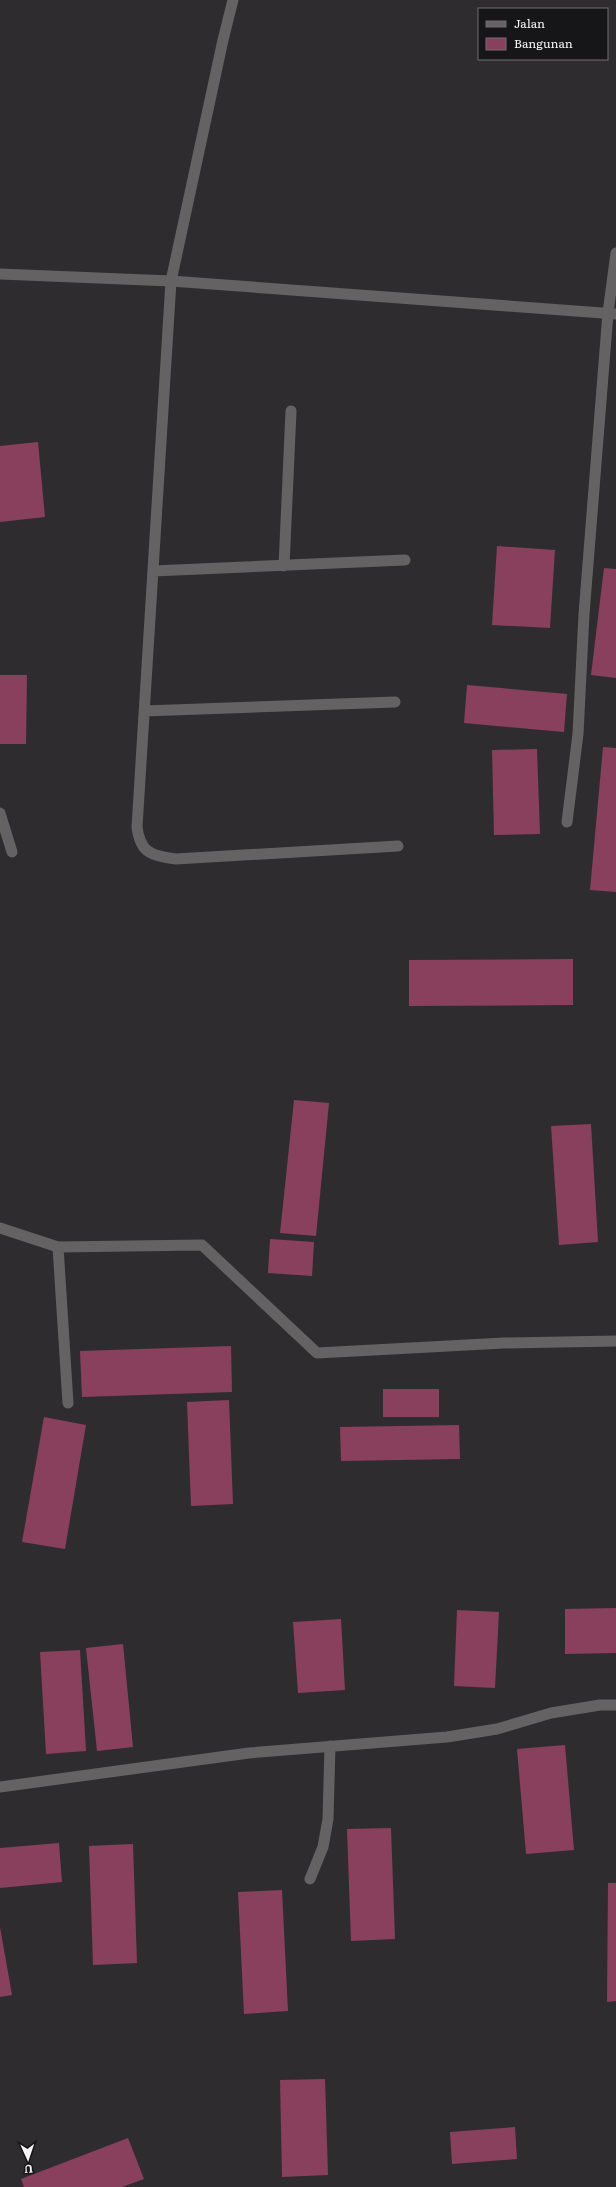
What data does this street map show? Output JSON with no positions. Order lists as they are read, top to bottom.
{
  "legend": ["Jalan", "Bangunan"],
  "north": "bottom"
}
